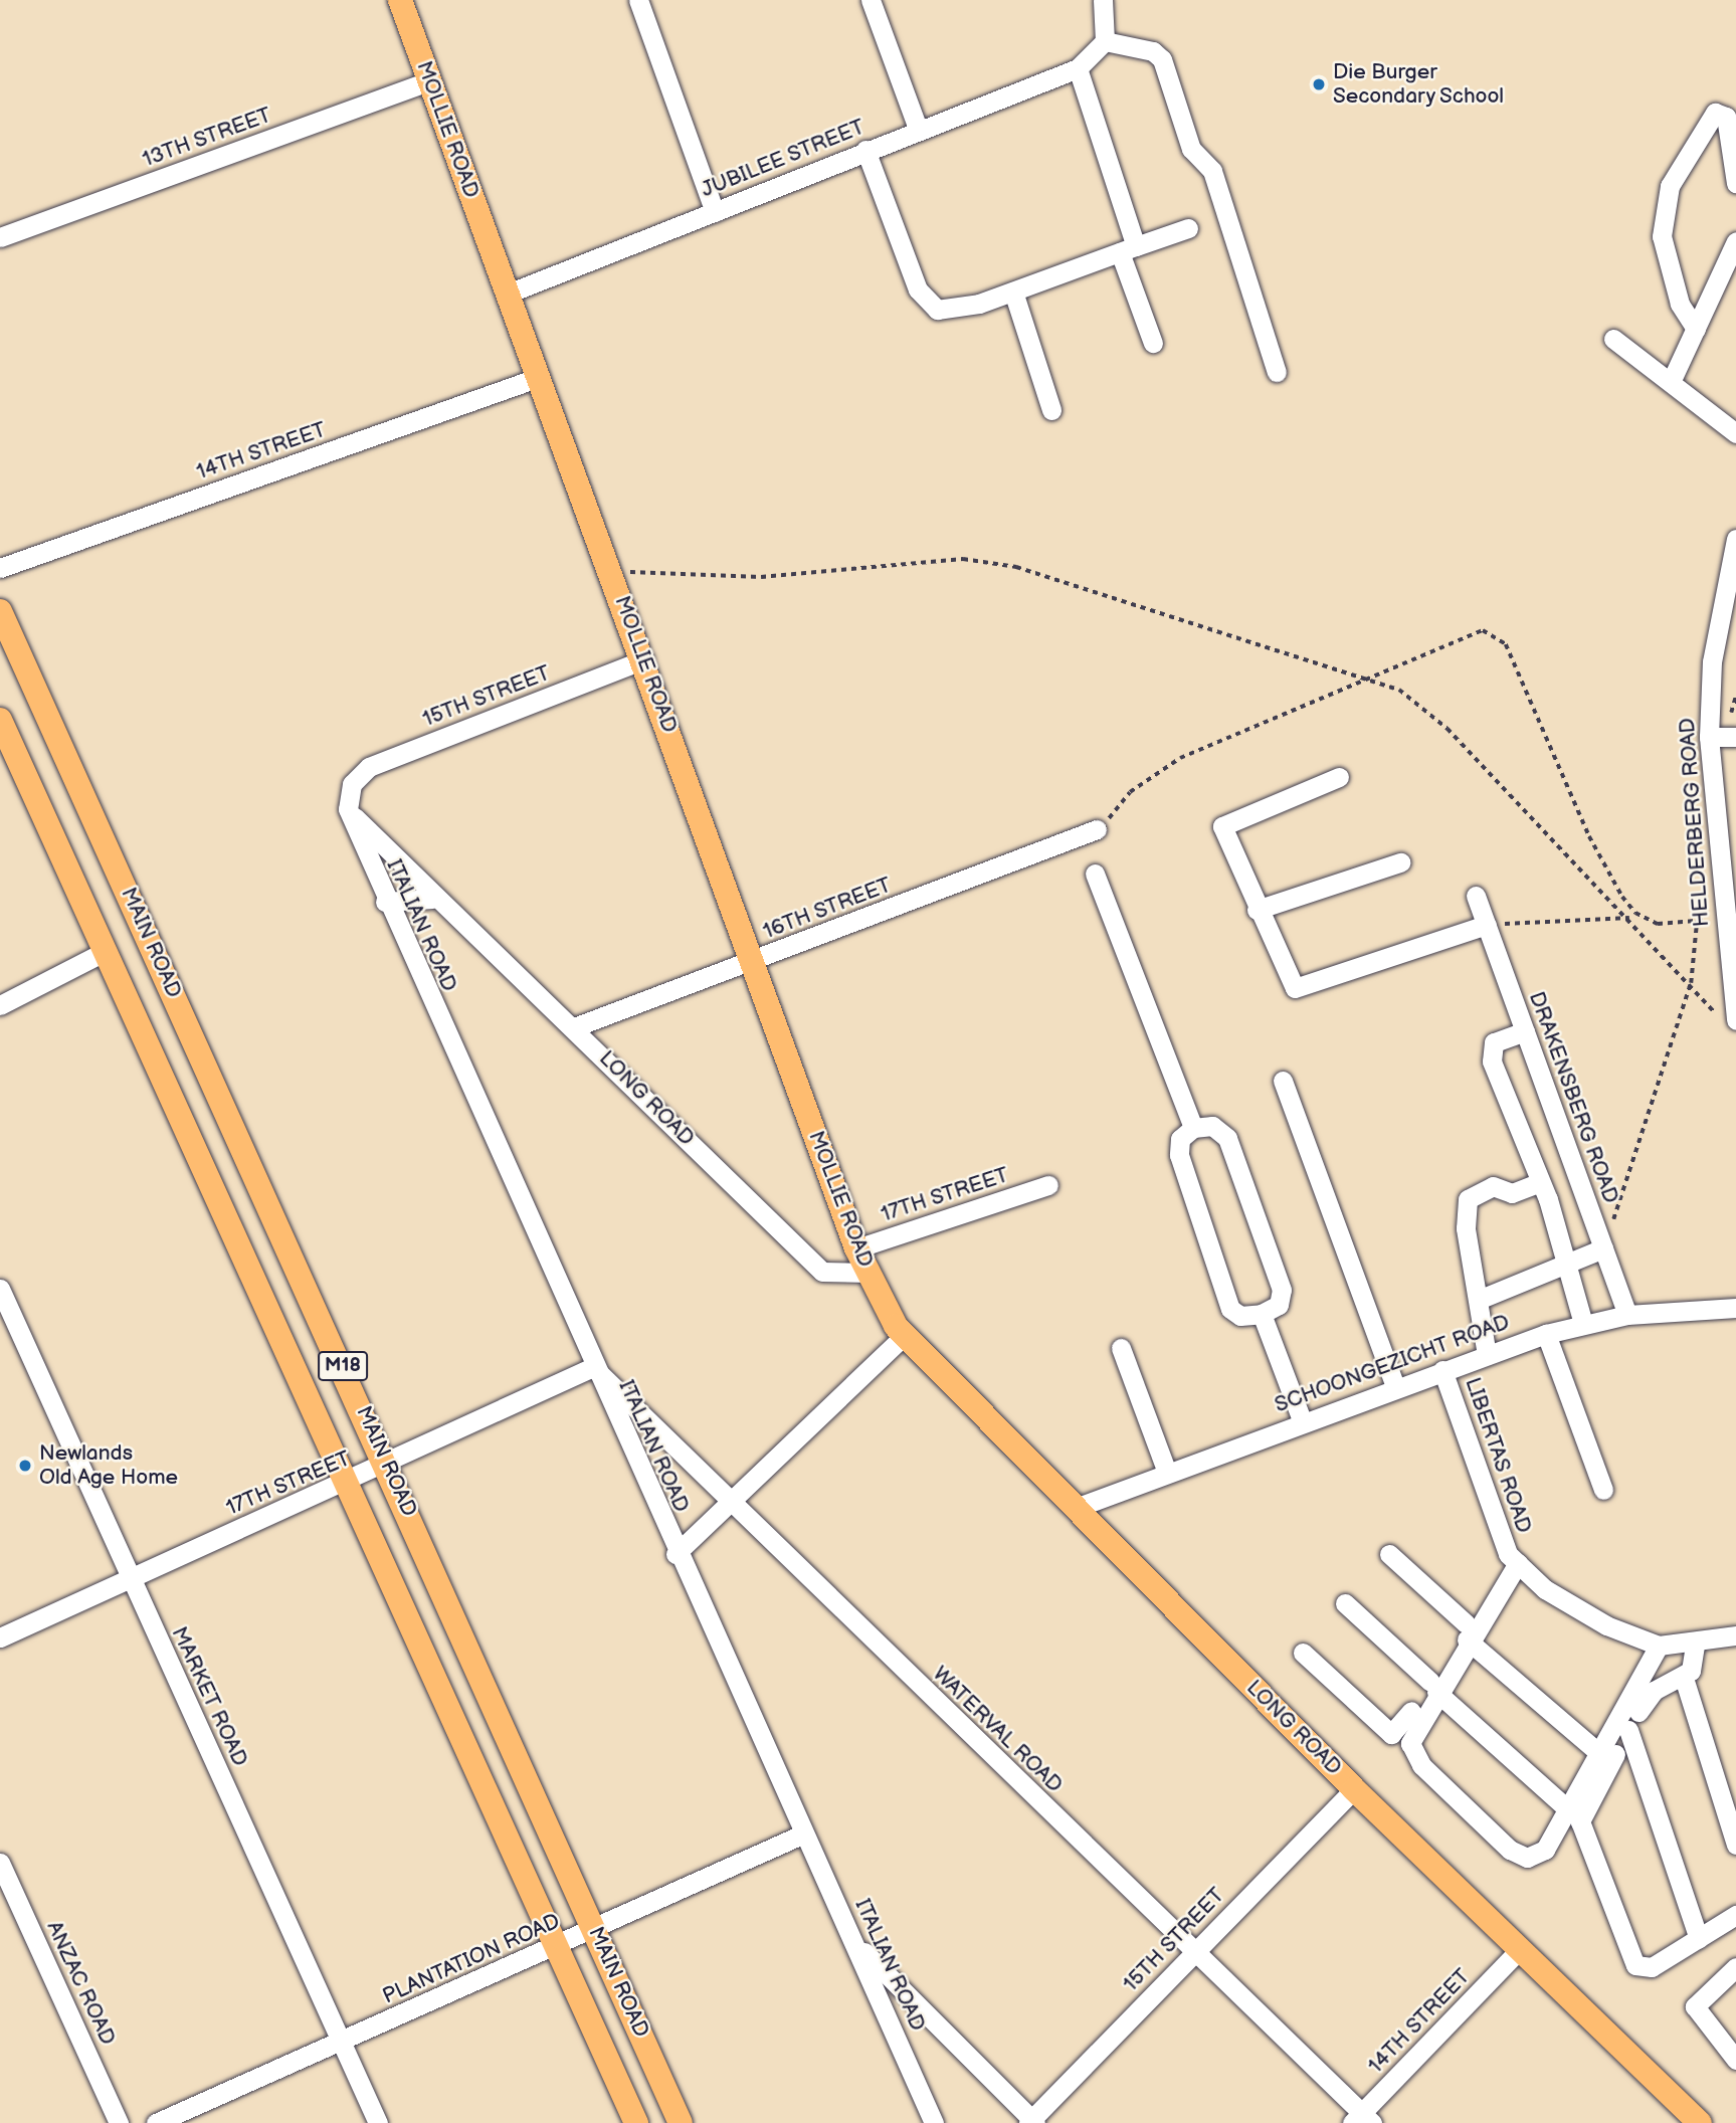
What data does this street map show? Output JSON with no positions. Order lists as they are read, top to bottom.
{
  "streets": {
    "main road": [
      "MOLLIE ROAD",
      "MAIN ROAD",
      "LONG ROAD",
      "M18"
    ],
    "street": [
      "13TH STREET",
      "JUBILEE STREET",
      "14TH STREET",
      "15TH STREET",
      "HELDERBERG ROAD",
      "16TH STREET",
      "ITALIAN ROAD",
      "DRAKENSBERG ROAD",
      "17TH STREET",
      "SCHOONGEZICHT ROAD",
      "LIBERTAS ROAD",
      "MARKET ROAD",
      "WATERVAL ROAD",
      "PLANTATION ROAD",
      "ANZAC ROAD"
    ]
  },
  "crossings": [
    ["MOLLIE ROAD", "13TH STREET"],
    ["MOLLIE ROAD", "JUBILEE STREET"],
    ["MOLLIE ROAD", "14TH STREET"],
    ["MOLLIE ROAD", "15TH STREET"],
    ["MOLLIE ROAD", "16TH STREET"],
    ["MOLLIE ROAD", "LONG ROAD"],
    ["MOLLIE ROAD", "17TH STREET"],
    ["14TH STREET", "LONG ROAD"],
    ["14TH STREET", "WATERVAL ROAD"],
    ["15TH STREET", "ITALIAN ROAD"],
    ["15TH STREET", "LONG ROAD"],
    ["15TH STREET", "WATERVAL ROAD"],
    ["16TH STREET", "LONG ROAD"],
    ["ITALIAN ROAD", "LONG ROAD"],
    ["ITALIAN ROAD", "17TH STREET"],
    ["ITALIAN ROAD", "WATERVAL ROAD"],
    ["ITALIAN ROAD", "PLANTATION ROAD"],
    ["MAIN ROAD", "17TH STREET"],
    ["MAIN ROAD", "PLANTATION ROAD"],
    ["DRAKENSBERG ROAD", "SCHOONGEZICHT ROAD"],
    ["LONG ROAD", "SCHOONGEZICHT ROAD"],
    ["17TH STREET", "MARKET ROAD"],
    ["17TH STREET", "WATERVAL ROAD"],
    ["SCHOONGEZICHT ROAD", "LIBERTAS ROAD"],
    ["MARKET ROAD", "PLANTATION ROAD"]
  ],
  "places": ["Die Burger Secondary School", "Newlands Old Age Home"]
}
